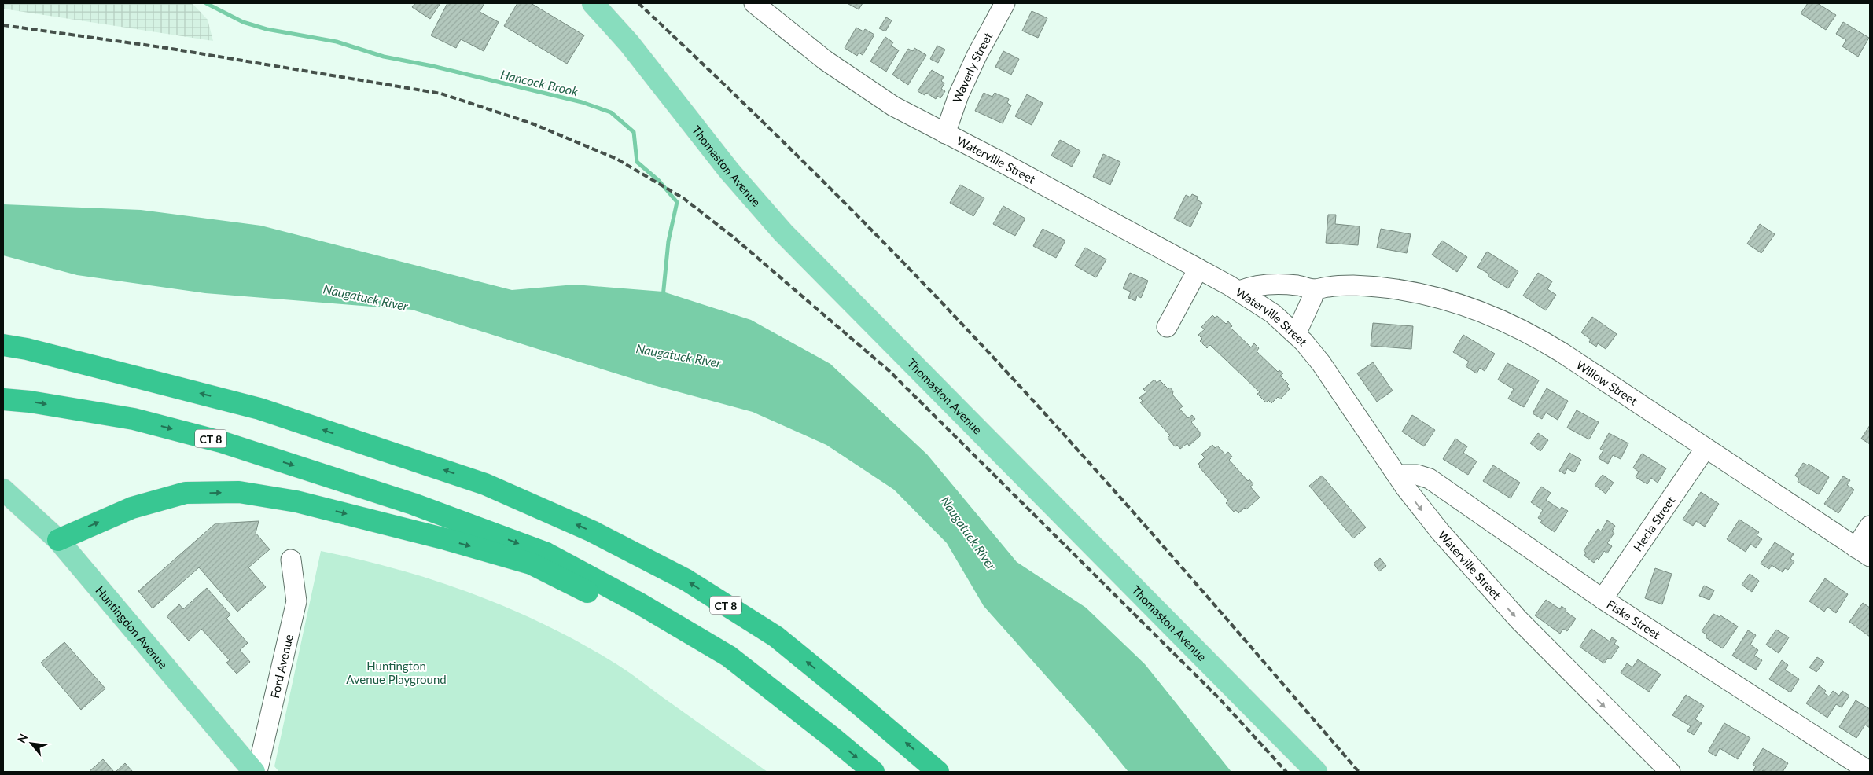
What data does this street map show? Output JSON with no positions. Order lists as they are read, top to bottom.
{
  "streets": {
    "highway": ["CT 8"],
    "main road": ["Thomaston Avenue", "Huntingdon Avenue"],
    "street": [
      "Waverly Street",
      "Waterville Street",
      "Willow Street",
      "Hecla Street",
      "Fiske Street",
      "Ford Avenue"
    ]
  },
  "crossings": [
    ["Waverly Street", "Waterville Street"],
    ["Waterville Street", "Willow Street"],
    ["Waterville Street", "Fiske Street"],
    ["Willow Street", "Hecla Street"],
    ["Hecla Street", "Fiske Street"],
    ["Huntingdon Avenue", "Ford Avenue"]
  ],
  "water": ["Hancock Brook", "Naugatuck River"],
  "parks": ["Huntington Avenue Playground"],
  "north": "top left"
}
